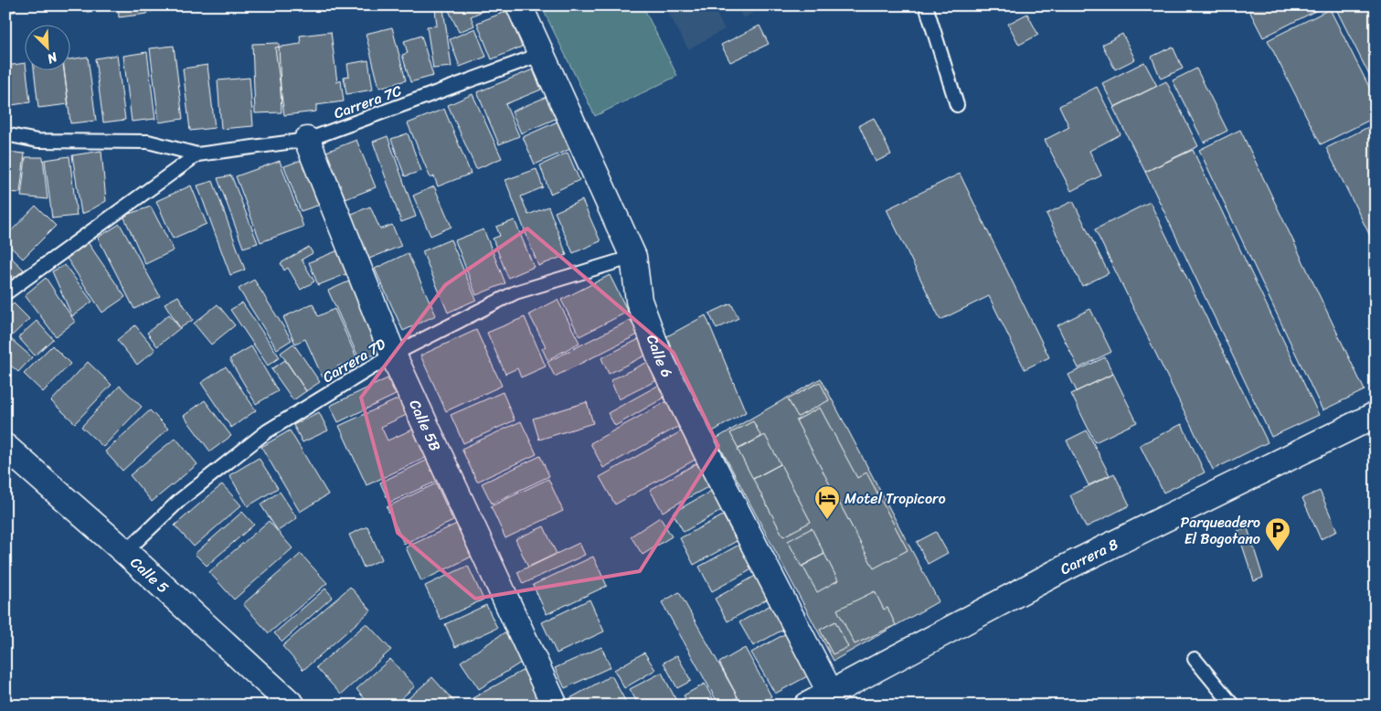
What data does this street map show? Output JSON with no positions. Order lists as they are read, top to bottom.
{
  "streets": {
    "street": [
      "Calle 6",
      "Calle 5B",
      "Carrera 8",
      "Calle 5"
    ],
    "lane": ["Carrera 7C", "Carrera 7D"]
  },
  "crossings": [
    ["Carrera 7C", "Calle 6"],
    ["Carrera 7C", "Calle 5B"],
    ["Calle 6", "Carrera 7D"],
    ["Calle 6", "Carrera 8"],
    ["Carrera 7D", "Calle 5B"],
    ["Carrera 7D", "Calle 5"]
  ],
  "places": {
    "hotel": ["Motel Tropicoro"],
    "parking": ["Parqueadero El Bogotano"]
  },
  "north": "bottom right"
}
